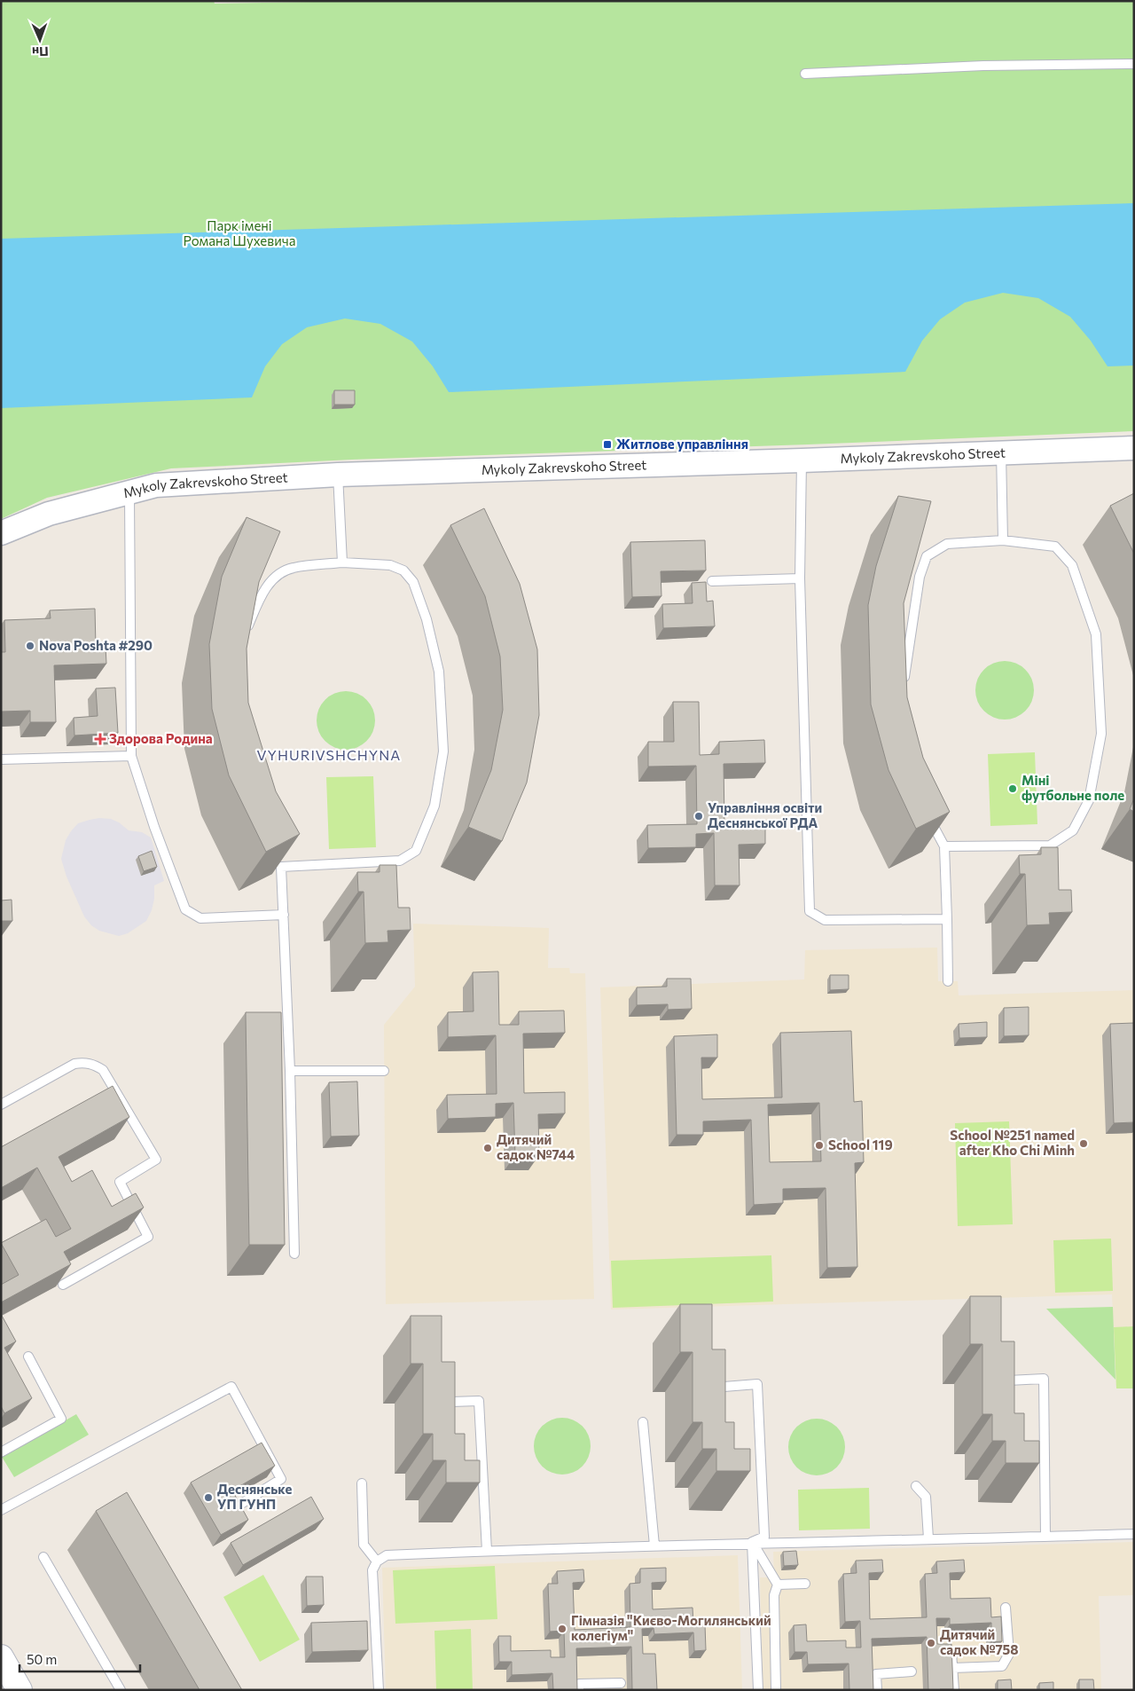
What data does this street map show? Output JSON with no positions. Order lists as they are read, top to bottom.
{
  "streets": {
    "street": ["Mykoly Zakrevskoho Street"]
  },
  "districts": ["VYHURIVSHCHYNA"],
  "parks": ["Парк імені Романа Шухевича"],
  "places": {
    "transit": ["Житлове управління"],
    "other": [
      "Nova Poshta #290",
      "Міні футбольне поле",
      "Управління освіти Деснянської РДА",
      "School №251 named after Kho Chi Minh",
      "School 119",
      "Дитячий садок №744",
      "Деснянське УП ГУНП",
      "Гімназія \"Києво-Могилянський колегіум\"",
      "Дитячий садок №758"
    ],
    "health": ["Здорова Родина"]
  },
  "scale_bar": "50 m",
  "north": "bottom"
}
